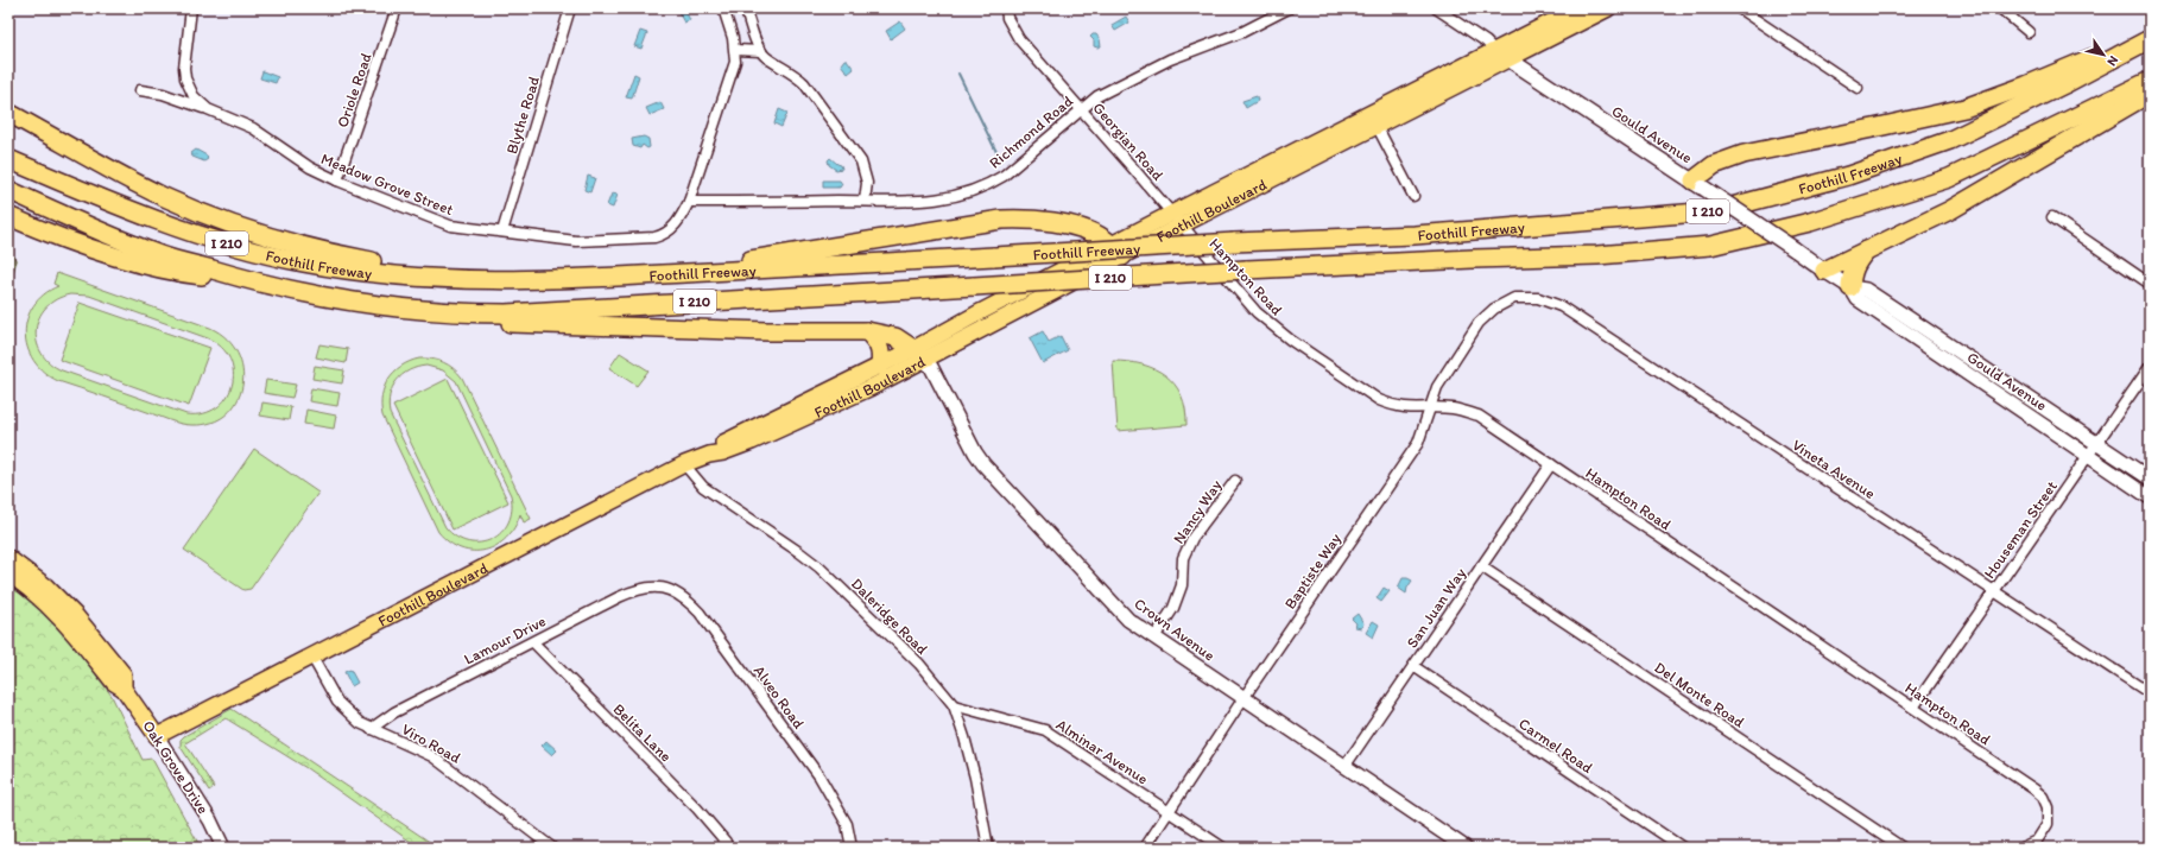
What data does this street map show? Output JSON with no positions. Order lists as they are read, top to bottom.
{
  "streets": {
    "highway": ["Foothill Freeway", "I 210"],
    "main road": ["Gould Avenue", "Foothill Boulevard", "Oak Grove Drive"],
    "street": [
      "Oriole Road",
      "Blythe Road",
      "Richmond Road",
      "Georgian Road",
      "Meadow Grove Street",
      "Hampton Road",
      "Vineta Avenue",
      "Nancy Way",
      "Houseman Street",
      "Baptiste Way",
      "San Juan Way",
      "Daleridge Road",
      "Crown Avenue",
      "Lamour Drive",
      "Del Monte Road",
      "Alveo Road",
      "Belita Lane",
      "Viro Road",
      "Carmel Road",
      "Alminar Avenue"
    ]
  },
  "crossings": [
    ["Oriole Road", "Meadow Grove Street"],
    ["Blythe Road", "Meadow Grove Street"],
    ["Richmond Road", "Georgian Road"],
    ["Richmond Road", "Meadow Grove Street"],
    ["Gould Avenue", "Foothill Boulevard"],
    ["Gould Avenue", "Houseman Street"],
    ["Georgian Road", "Foothill Boulevard"],
    ["Georgian Road", "Hampton Road"],
    ["Foothill Boulevard", "Hampton Road"],
    ["Foothill Boulevard", "Daleridge Road"],
    ["Foothill Boulevard", "Crown Avenue"],
    ["Foothill Boulevard", "Viro Road"],
    ["Foothill Boulevard", "Oak Grove Drive"],
    ["Hampton Road", "Houseman Street"],
    ["Hampton Road", "Baptiste Way"],
    ["Hampton Road", "San Juan Way"],
    ["Vineta Avenue", "Houseman Street"],
    ["Vineta Avenue", "Baptiste Way"],
    ["Nancy Way", "Crown Avenue"],
    ["Baptiste Way", "Crown Avenue"],
    ["Baptiste Way", "Alminar Avenue"],
    ["San Juan Way", "Crown Avenue"],
    ["San Juan Way", "Del Monte Road"],
    ["San Juan Way", "Carmel Road"],
    ["Daleridge Road", "Alminar Avenue"],
    ["Lamour Drive", "Alveo Road"],
    ["Lamour Drive", "Belita Lane"],
    ["Lamour Drive", "Viro Road"]
  ],
  "north": "bottom right"
}
